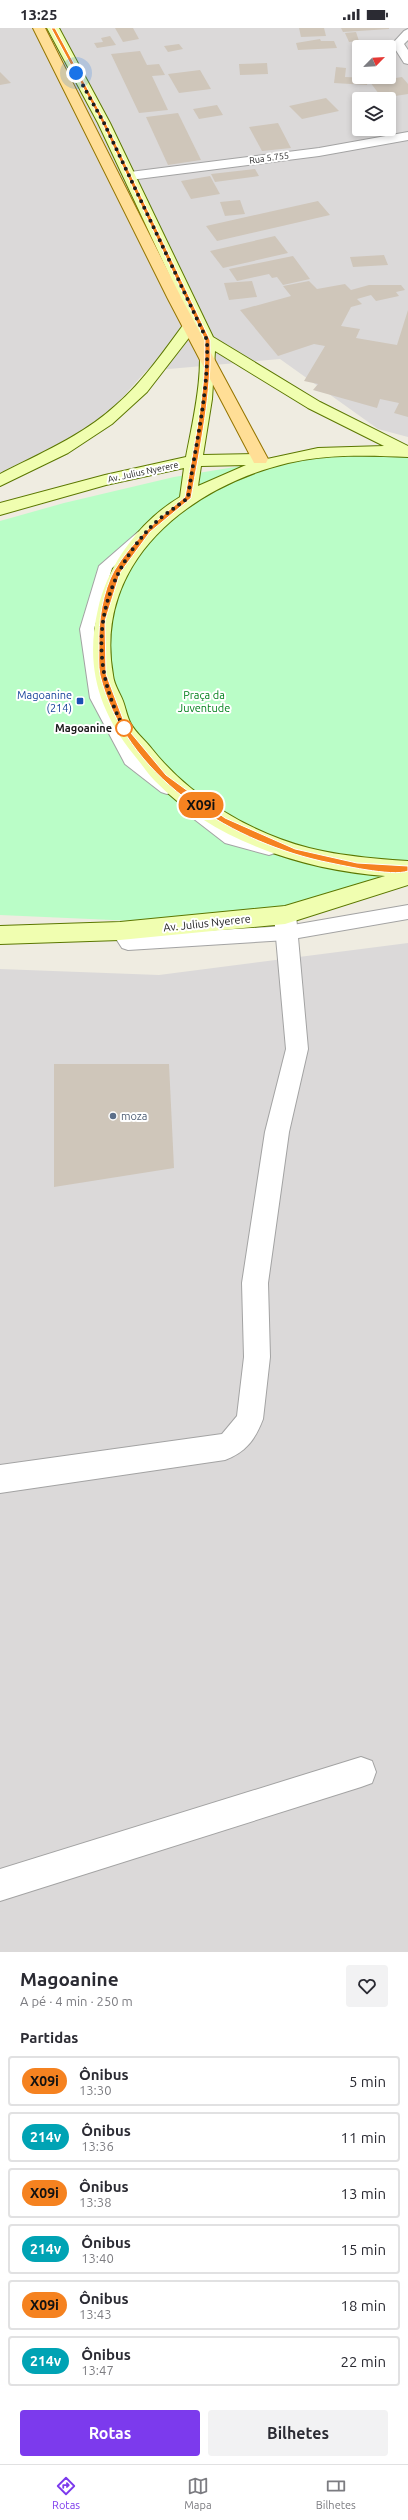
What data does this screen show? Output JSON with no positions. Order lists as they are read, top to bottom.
{
  "streets": {
    "main road": ["Av. Julius Nyerere"],
    "street": ["Rua 5.755"]
  },
  "parks": ["Praça da Juventude"],
  "places": {
    "transit": ["Magoanine (214)"],
    "other": ["Magoanine", "moza"]
  },
  "lines": ["bus line X09i"],
  "north": "top right",
  "page": {
    "status": "13:25",
    "on_map": "X09i",
    "heading": [
      ["Magoanine", "A pé · 4 min · 250 m"],
      "Partidas"
    ],
    "list": [
      {
        "mark": "X09i",
        "name": "Ônibus",
        "note": "13:30",
        "value": "5 min"
      },
      {
        "mark": "214v",
        "name": "Ônibus",
        "note": "13:36",
        "value": "11 min"
      },
      {
        "mark": "X09i",
        "name": "Ônibus",
        "note": "13:38",
        "value": "13 min"
      },
      {
        "mark": "214v",
        "name": "Ônibus",
        "note": "13:40",
        "value": "15 min"
      },
      {
        "mark": "X09i",
        "name": "Ônibus",
        "note": "13:43",
        "value": "18 min"
      },
      {
        "mark": "214v",
        "name": "Ônibus",
        "note": "13:47",
        "value": "22 min"
      }
    ],
    "buttons": ["Rotas", "Bilhetes"],
    "tabs": ["Rotas", "Mapa", "Bilhetes"]
  }
}
